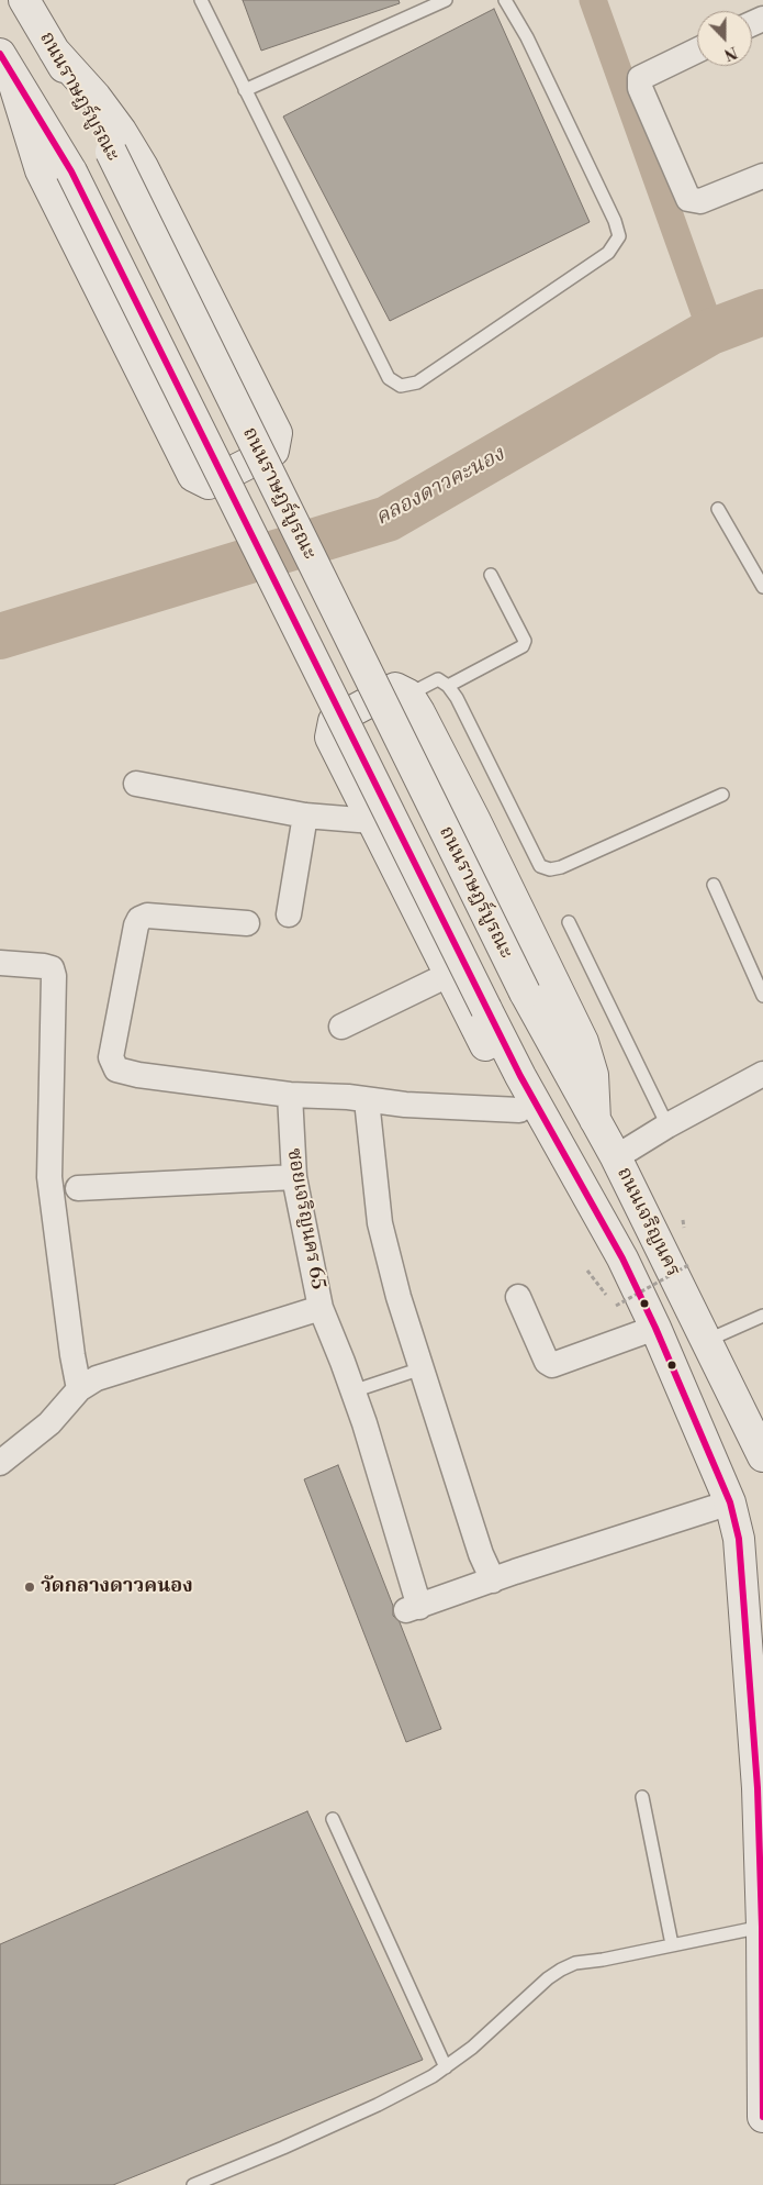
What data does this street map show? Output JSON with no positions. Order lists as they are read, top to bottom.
{
  "streets": {
    "main road": ["ถนนราษฎร์บูรณะ", "ถนนเจริญนคร"],
    "street": ["ซอยเจริญนคร 65"]
  },
  "crossings": [
    ["ถนนราษฎร์บูรณะ", "ถนนเจริญนคร"]
  ],
  "water": ["คลองดาวคะนอง"],
  "places": ["วัดกลางดาวคนอง"],
  "north": "bottom"
}
